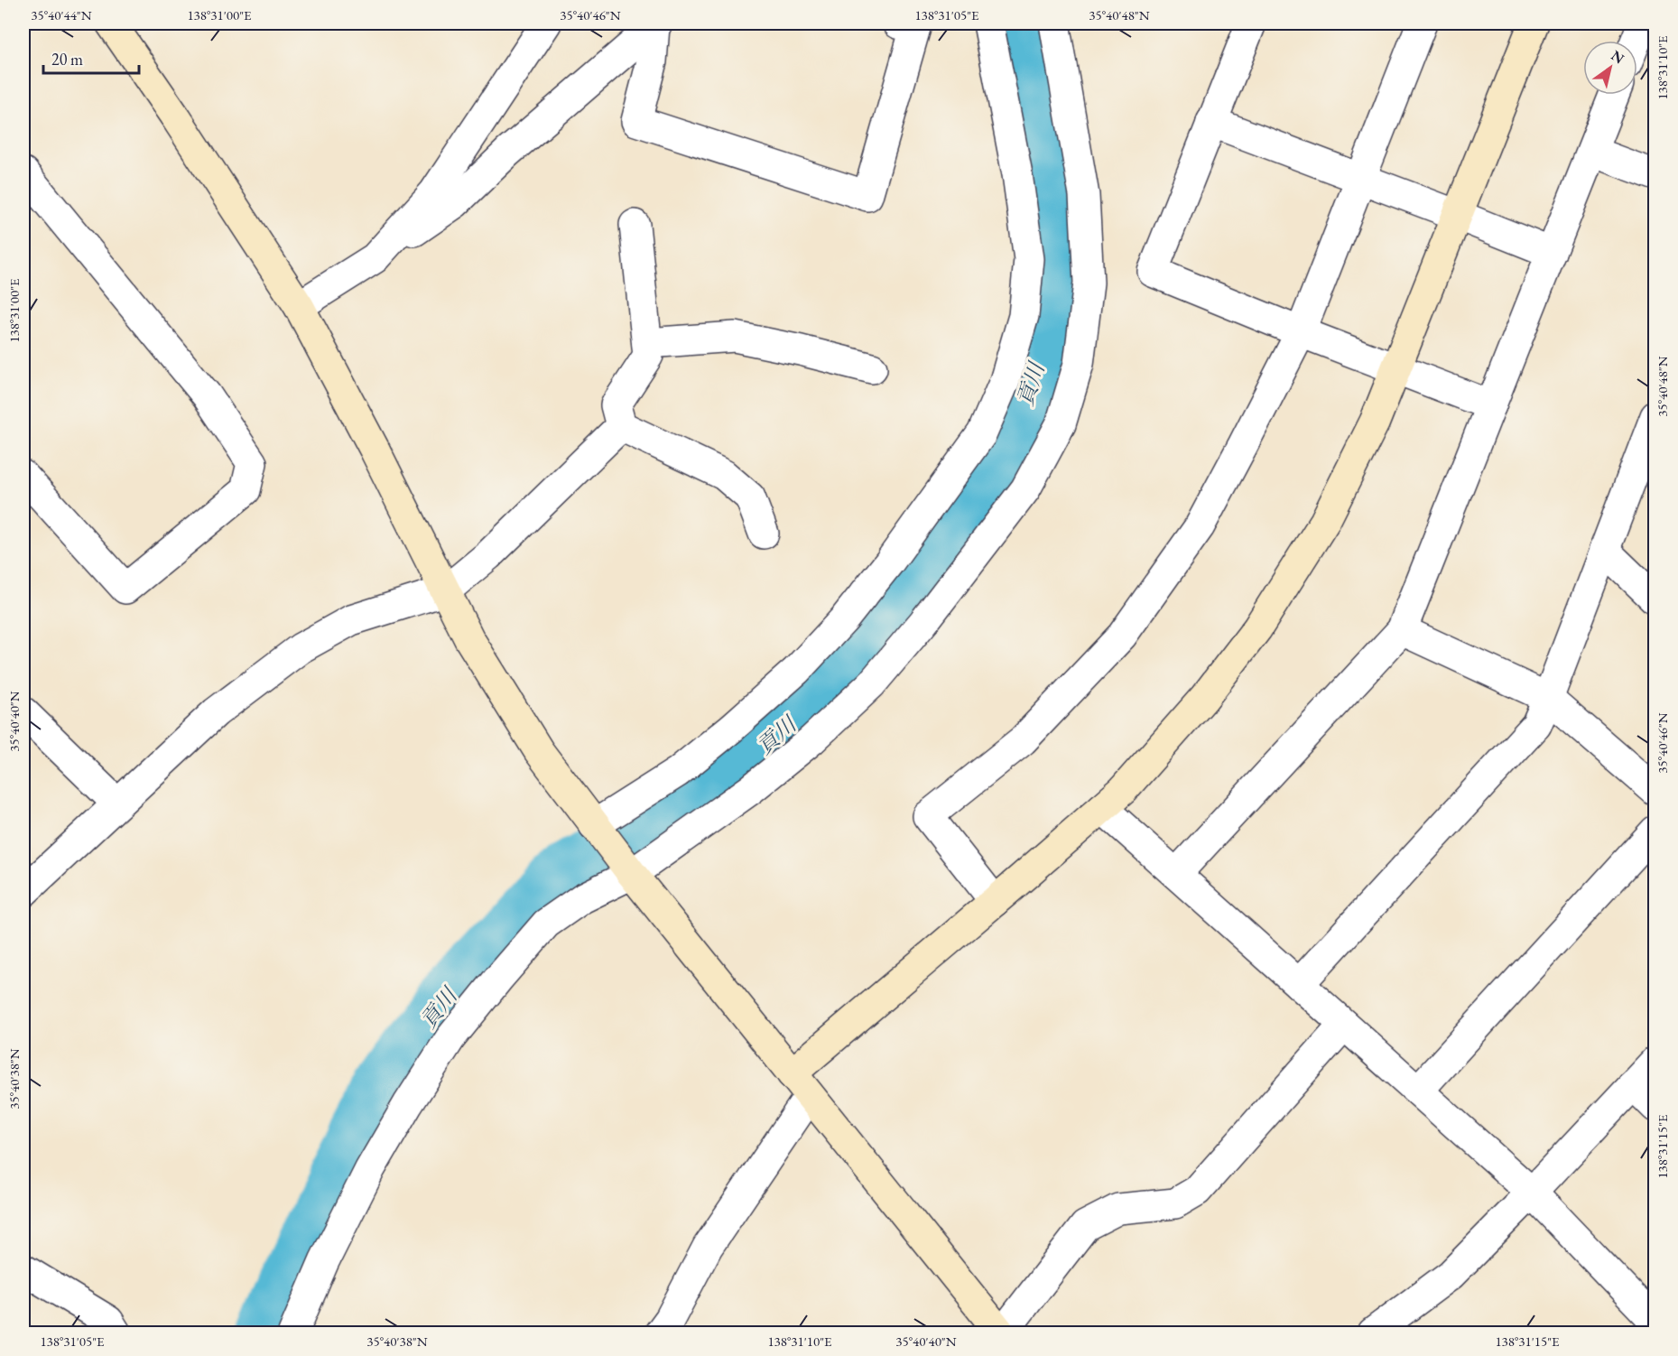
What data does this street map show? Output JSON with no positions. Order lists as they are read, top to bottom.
{
  "water": ["貢川"],
  "scale_bar": "20 m",
  "north": "top right",
  "coordinates": [
    "35°40'44\"N",
    "138°31'00\"E",
    "35°40'46\"N",
    "138°31'05\"E",
    "35°40'48\"N",
    "138°31'10\"E",
    "35°40'40\"N",
    "35°40'38\"N",
    "138°31'15\"E"
  ]
}
